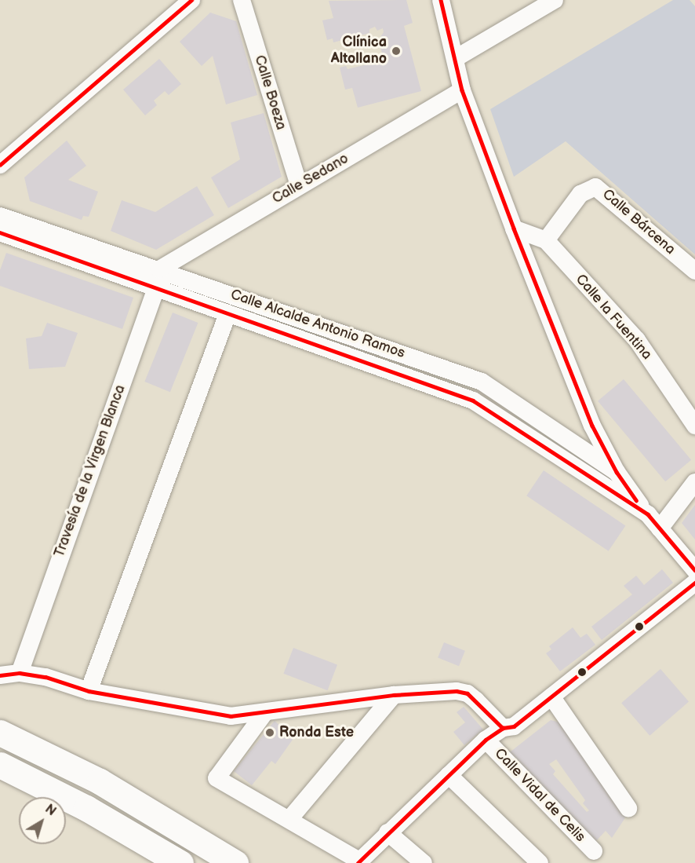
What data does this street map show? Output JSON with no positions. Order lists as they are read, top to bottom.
{
  "streets": {
    "street": [
      "Calle Boeza",
      "Calle Sedano",
      "Calle Bárcena",
      "Calle la Fuentina",
      "Calle Alcalde Antonio Ramos",
      "Travesía de la Virgen Blanca",
      "Calle Vidal de Celis"
    ]
  },
  "crossings": [
    ["Calle Boeza", "Calle Sedano"],
    ["Calle Sedano", "Calle Alcalde Antonio Ramos"],
    ["Calle Sedano", "Travesía de la Virgen Blanca"],
    ["Calle Bárcena", "Calle la Fuentina"],
    ["Calle Alcalde Antonio Ramos", "Travesía de la Virgen Blanca"]
  ],
  "places": ["Clínica Altollano", "Ronda Este"],
  "north": "top right"
}
